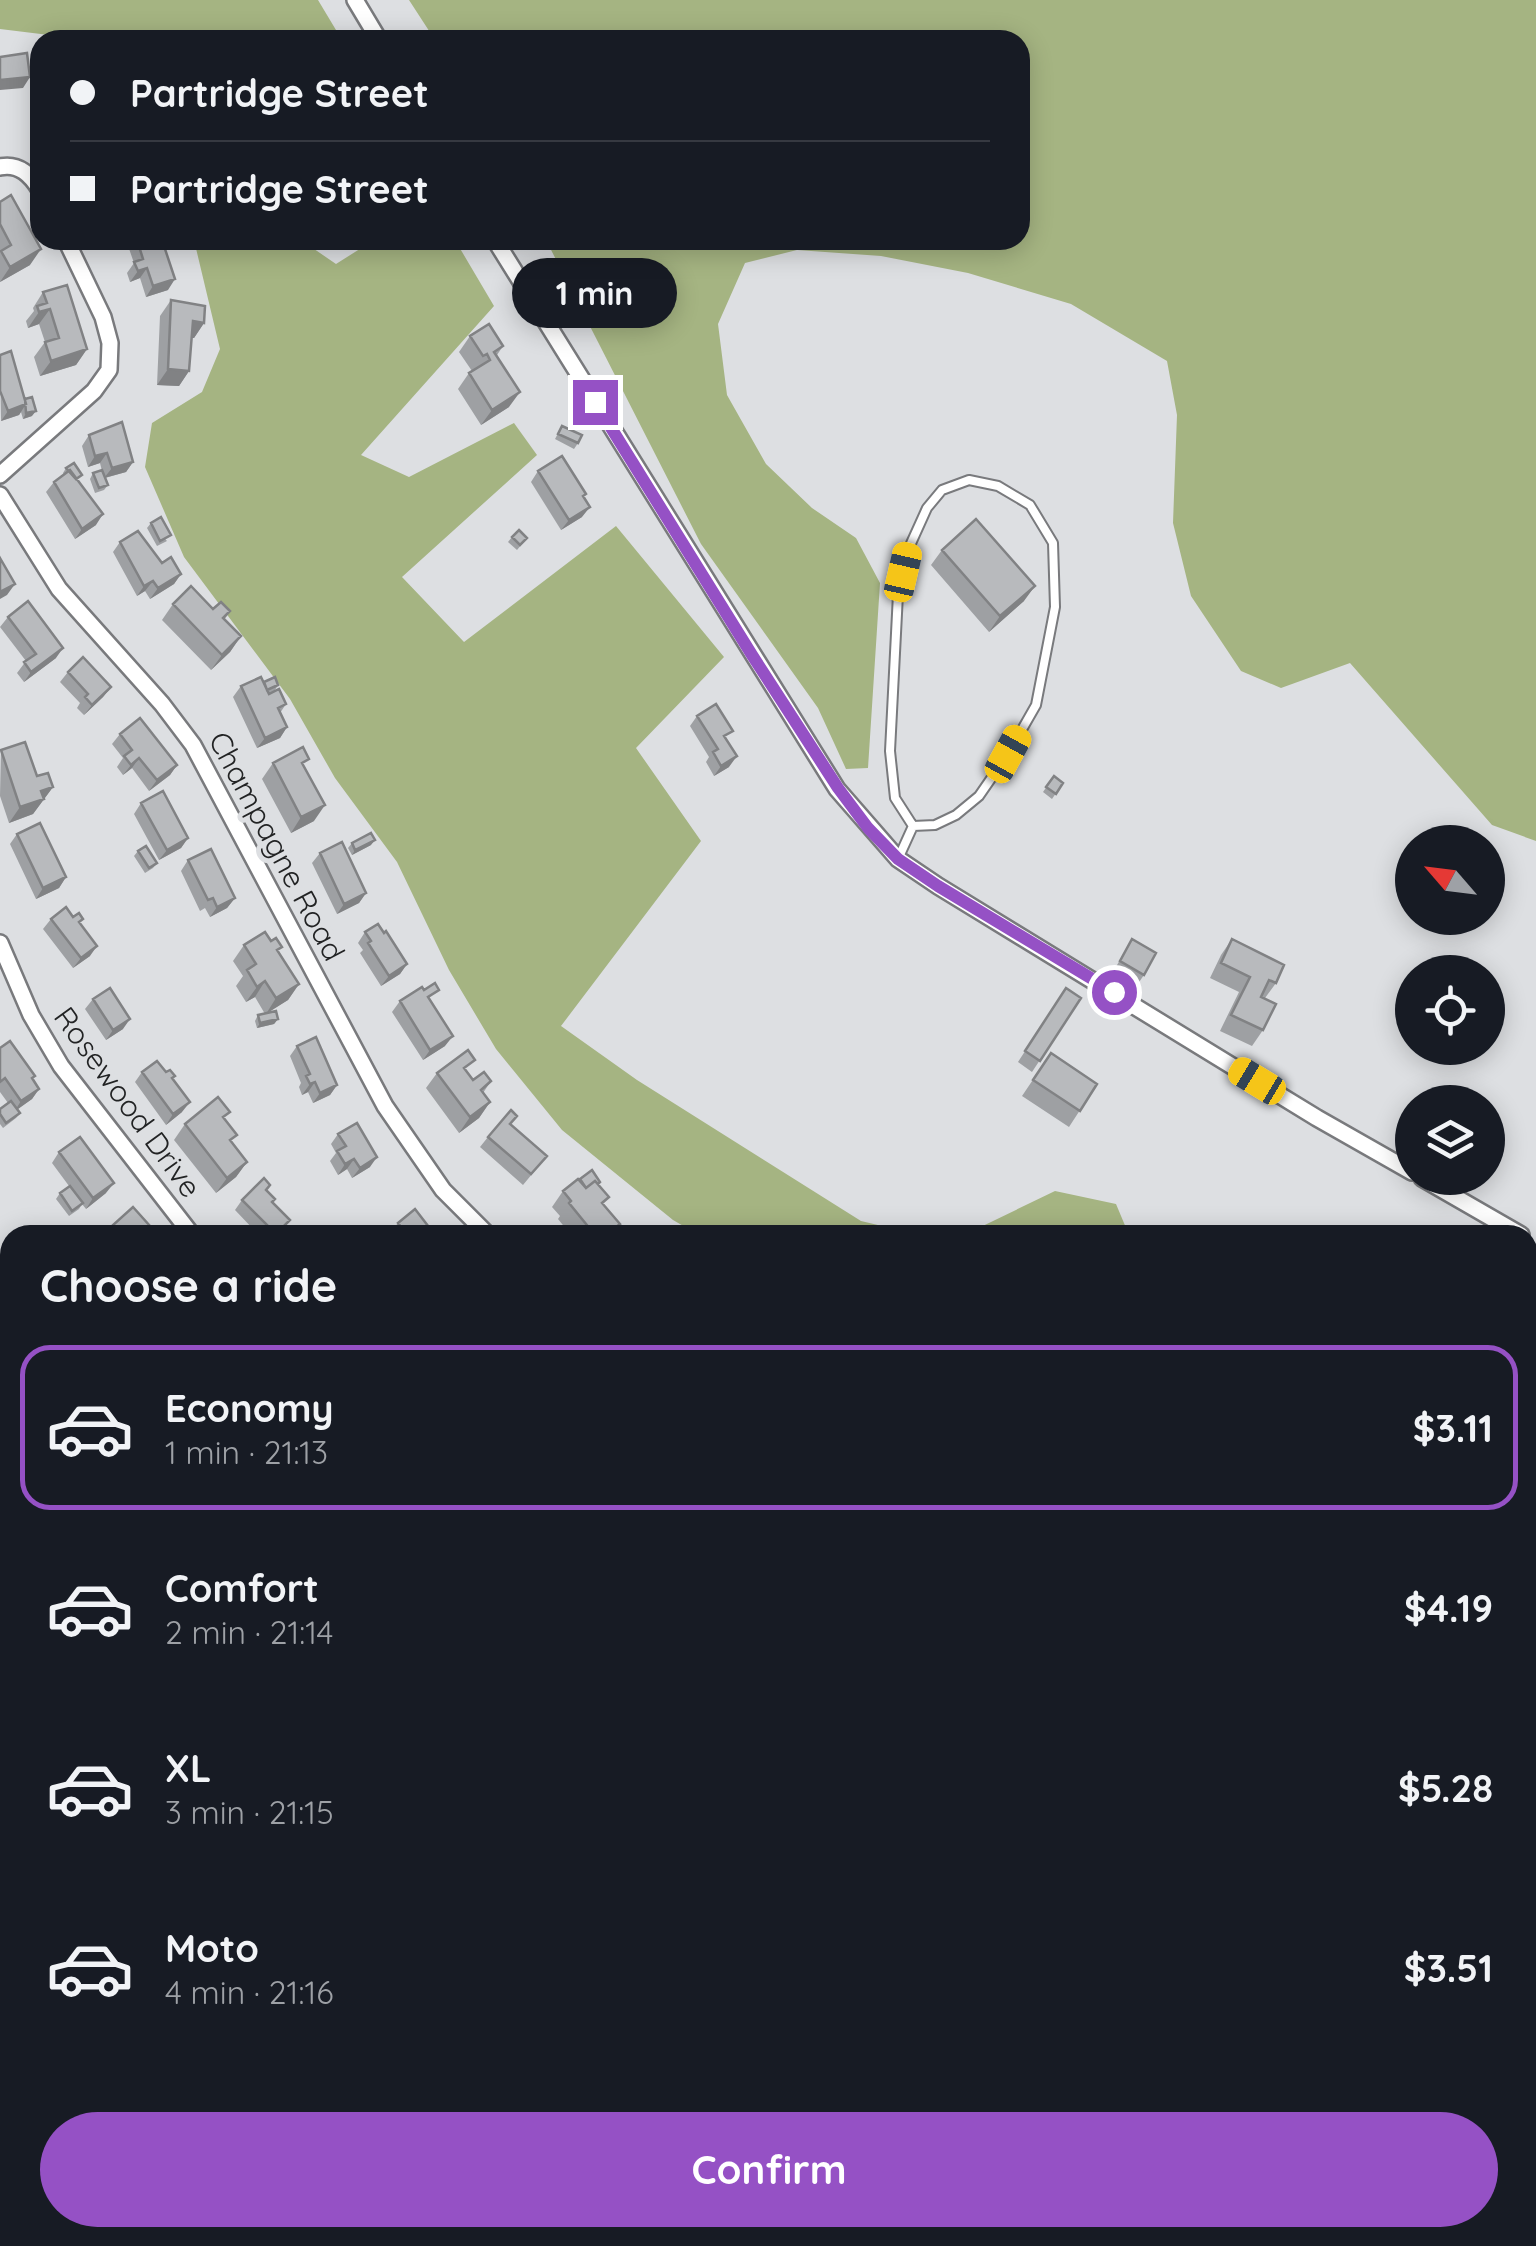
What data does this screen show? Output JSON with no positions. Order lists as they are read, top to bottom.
{
  "streets": {
    "street": ["Champagne Road", "Rosewood Drive"]
  },
  "north": "top left",
  "page": {
    "banner": ["Partridge Street", "Partridge Street"],
    "bubble": "1 min",
    "heading": "Choose a ride",
    "list": [
      {
        "name": "Economy",
        "note": "1 min · 21:13",
        "value": "$3.11"
      },
      {
        "name": "Comfort",
        "note": "2 min · 21:14",
        "value": "$4.19"
      },
      {
        "name": "XL",
        "note": "3 min · 21:15",
        "value": "$5.28"
      },
      {
        "name": "Moto",
        "note": "4 min · 21:16",
        "value": "$3.51"
      }
    ],
    "buttons": "Confirm"
  }
}
